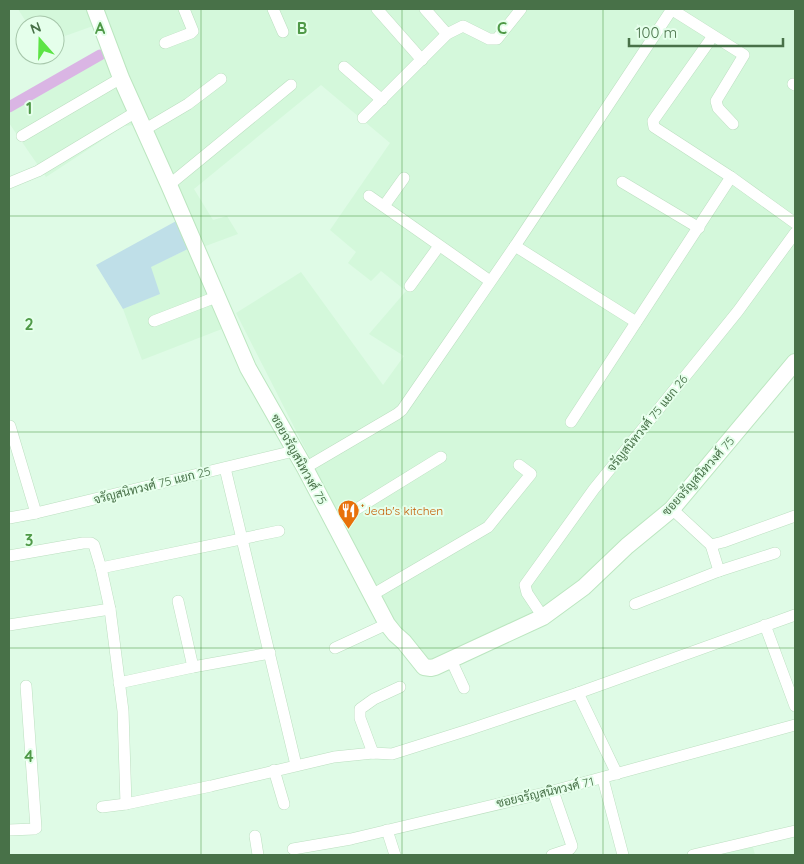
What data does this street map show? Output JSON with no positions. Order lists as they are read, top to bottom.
{
  "streets": {
    "street": [
      "จรัญสนิทวงศ์ 75 แยก 26",
      "ซอยจรัญสนิทวงศ์ 75",
      "จรัญสนิทวงศ์ 75 แยก 25",
      "ซอยจรัญสนิทวงศ์ 71"
    ]
  },
  "crossings": [
    ["จรัญสนิทวงศ์ 75 แยก 26", "ซอยจรัญสนิทวงศ์ 75"],
    ["ซอยจรัญสนิทวงศ์ 75", "จรัญสนิทวงศ์ 75 แยก 25"]
  ],
  "places": {
    "restaurant": ["๋Jeab's kitchen"]
  },
  "scale_bar": "100 m",
  "north": "top",
  "grid": {
    "columns": ["A", "B", "C"],
    "rows": [
      "1",
      "2",
      "3",
      "4"
    ]
  }
}
